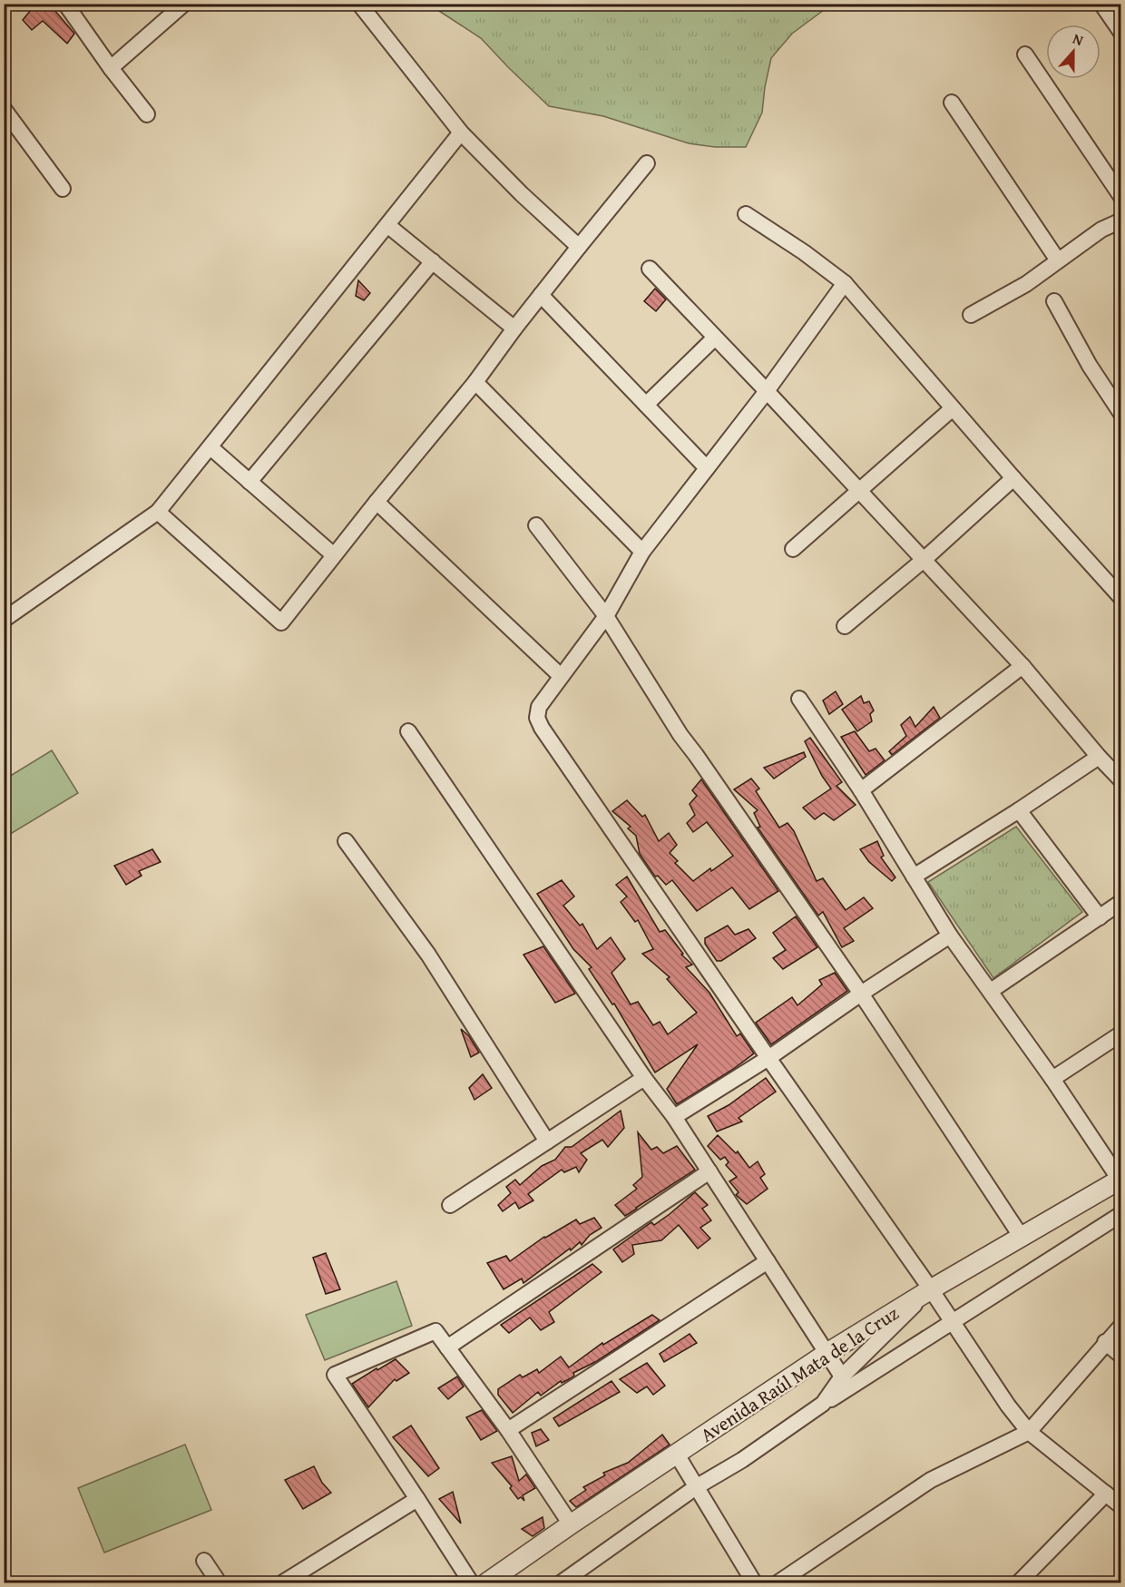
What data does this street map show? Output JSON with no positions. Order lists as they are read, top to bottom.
{
  "streets": {
    "street": ["Avenida Raúl Mata de la Cruz"]
  },
  "north": "top"
}
